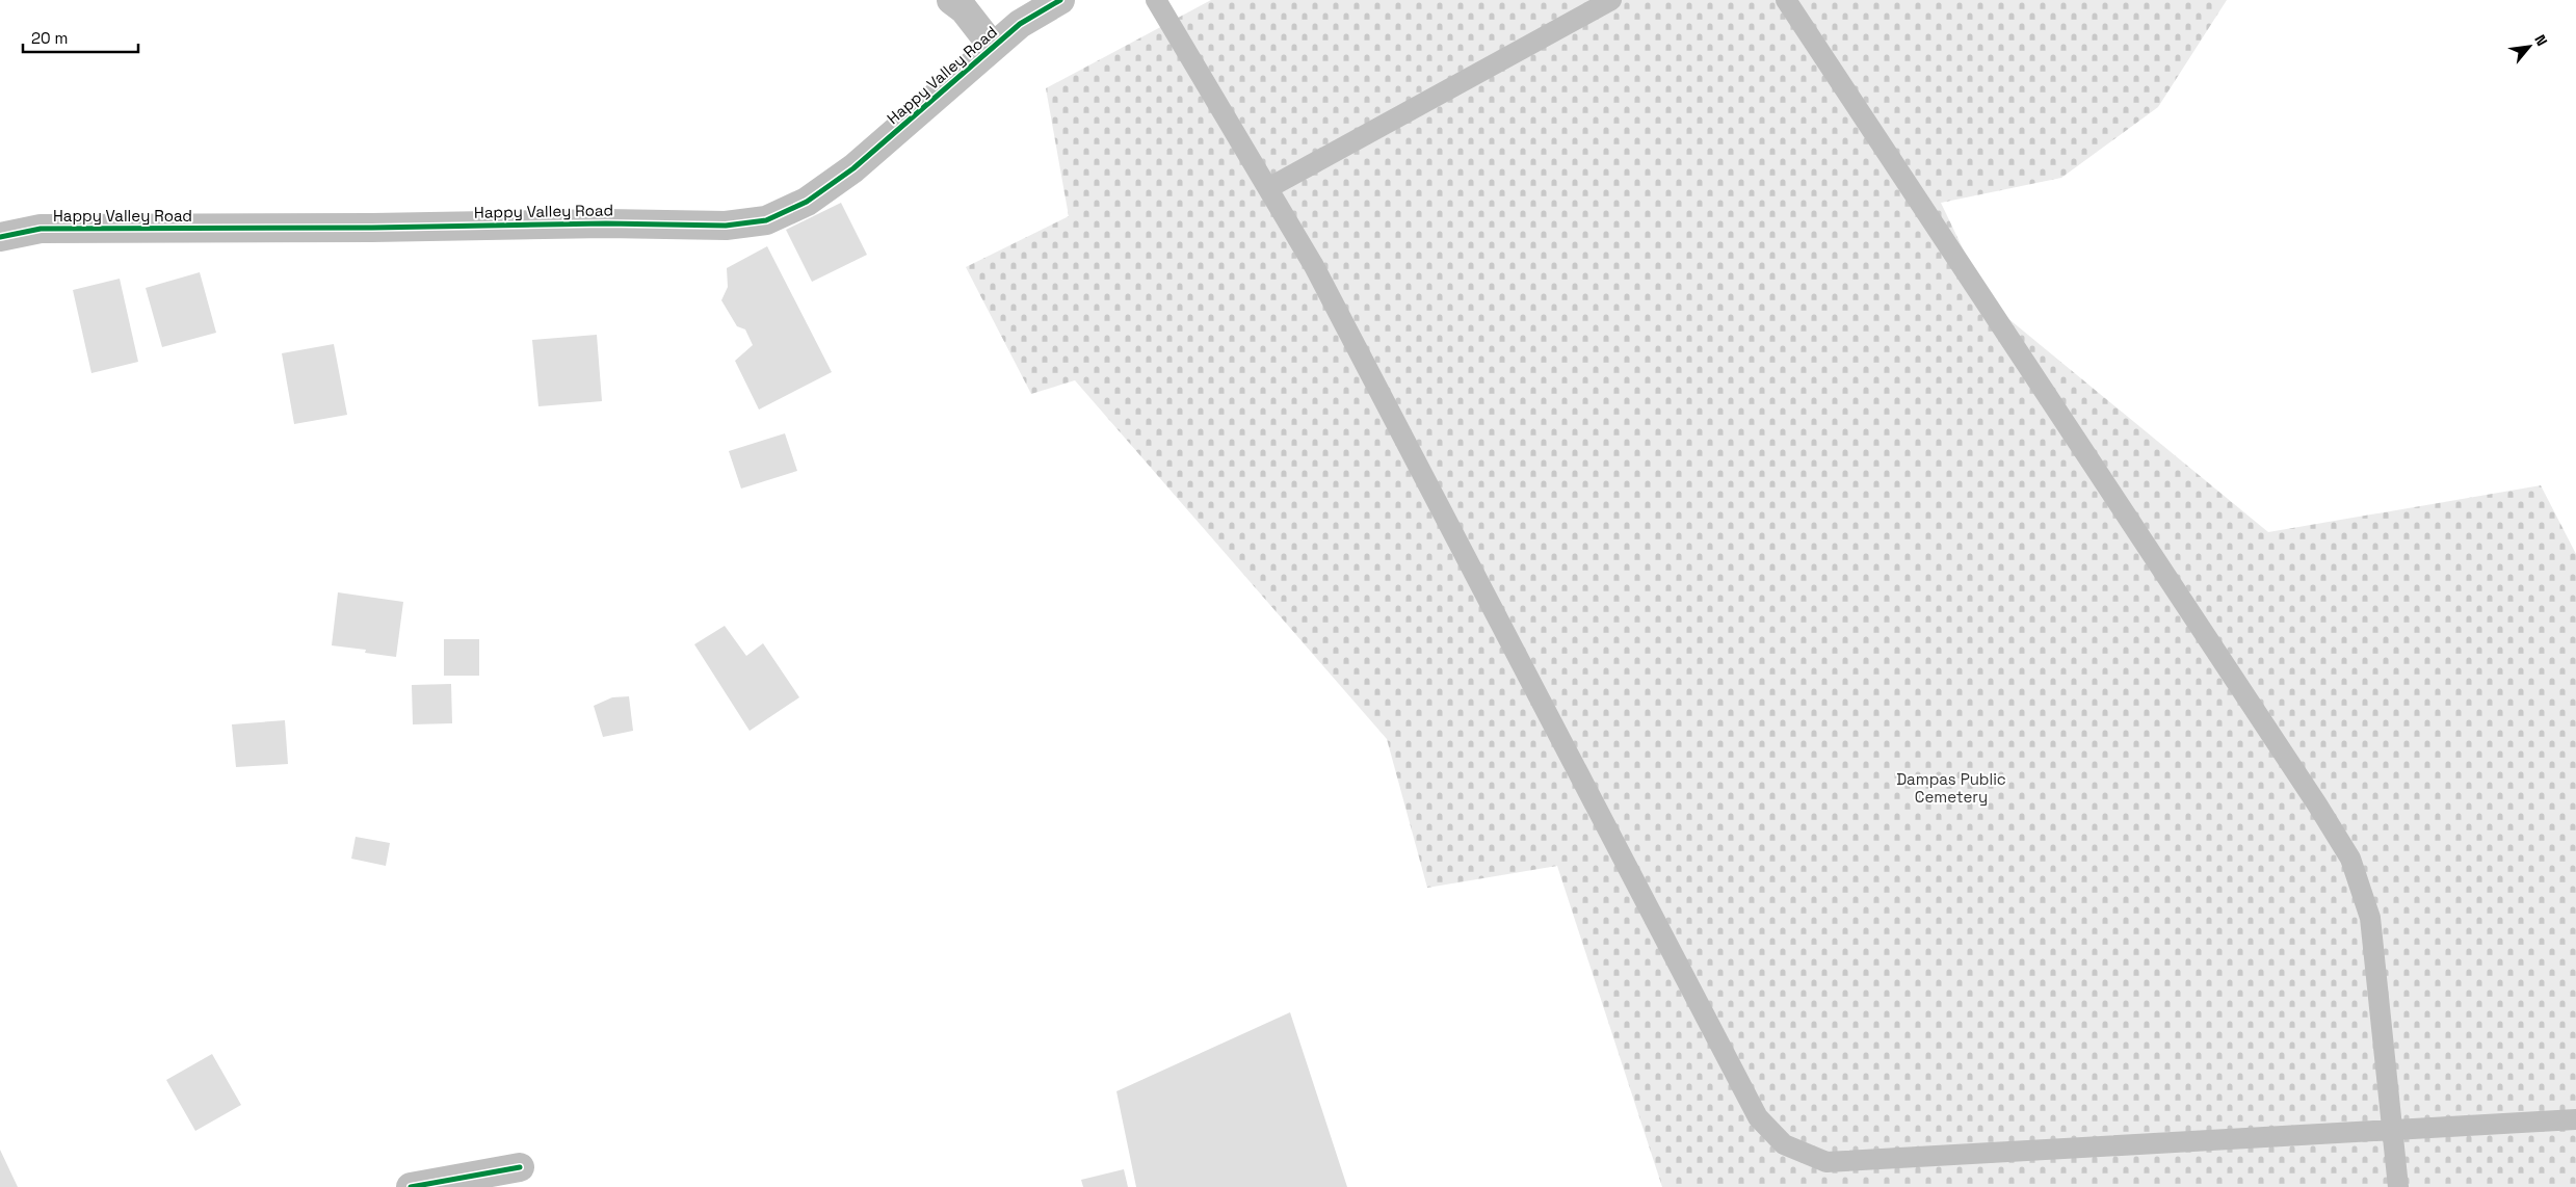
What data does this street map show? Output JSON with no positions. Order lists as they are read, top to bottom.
{
  "streets": {
    "street": ["Happy Valley Road"]
  },
  "parks": ["Dampas Public Cemetery"],
  "scale_bar": "20 m",
  "north": "top right"
}
